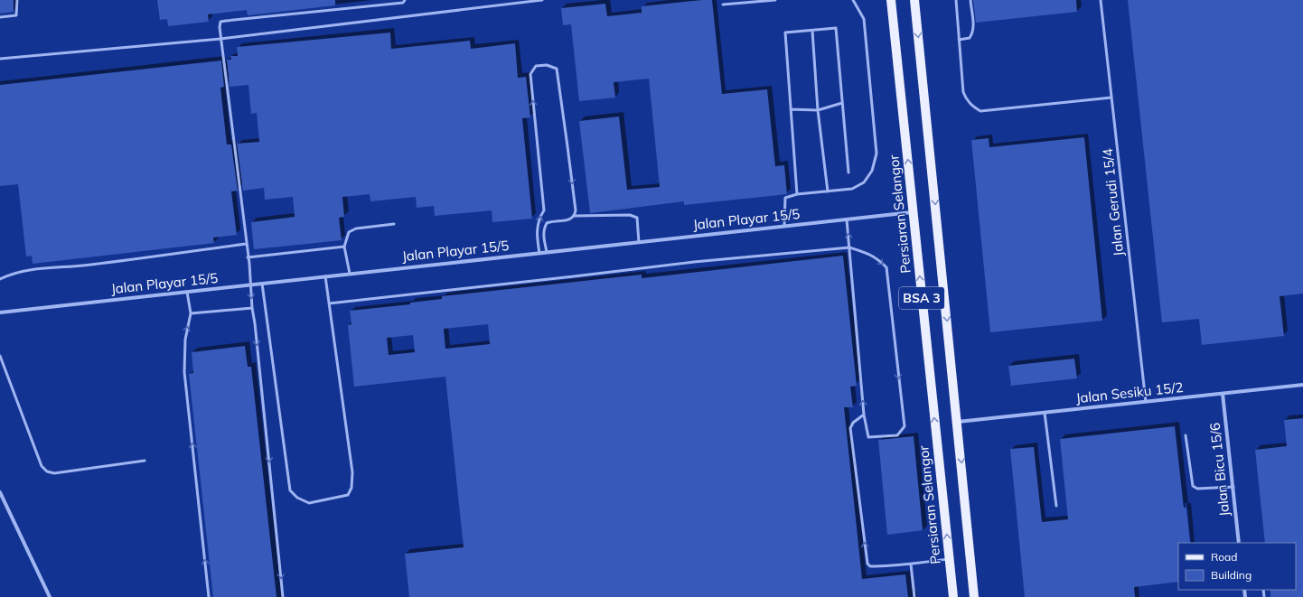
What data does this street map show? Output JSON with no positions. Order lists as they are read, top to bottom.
{
  "streets": {
    "main road": ["Persiaran Selangor", "BSA 3"],
    "street": ["Jalan Playar 15/5", "Jalan Sesiku 15/2", "Jalan Bicu 15/6"],
    "lane": ["Jalan Gerudi 15/4"]
  },
  "crossings": [
    ["Jalan Gerudi 15/4", "Jalan Sesiku 15/2"],
    ["Persiaran Selangor", "Jalan Playar 15/5"],
    ["BSA 3", "Jalan Sesiku 15/2"],
    ["Jalan Sesiku 15/2", "Jalan Bicu 15/6"]
  ],
  "legend": ["Road", "Building"]
}
